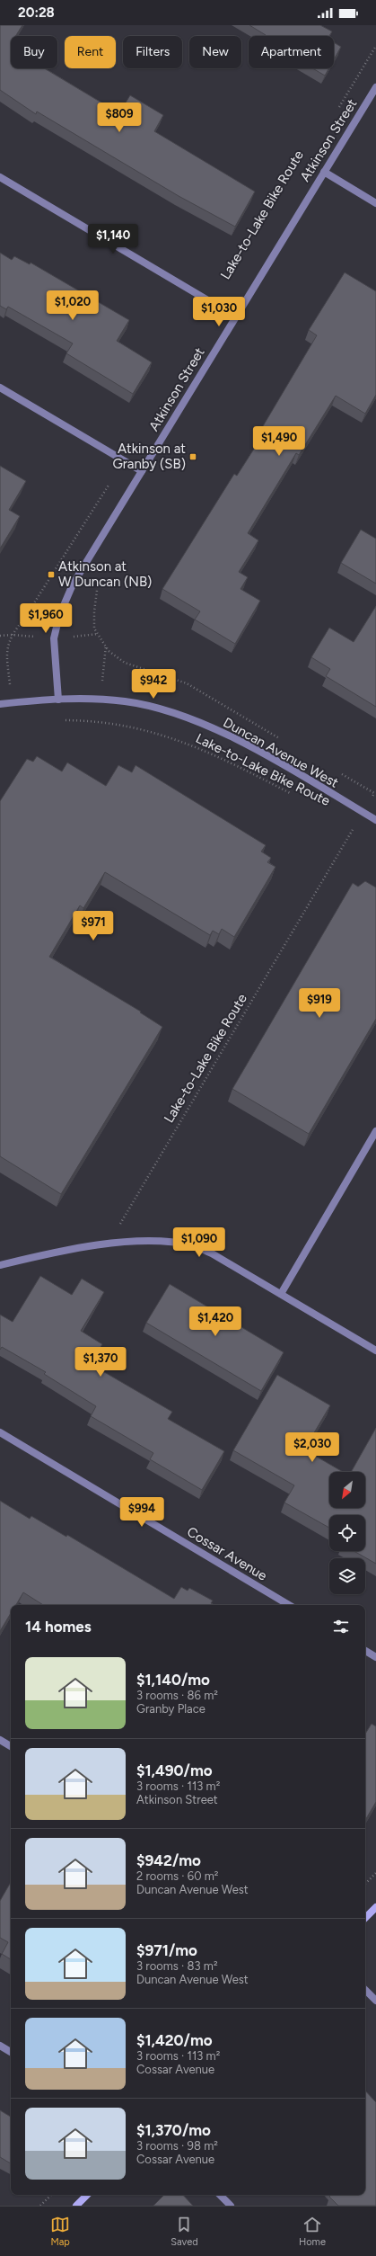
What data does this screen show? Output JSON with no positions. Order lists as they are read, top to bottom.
{
  "streets": {
    "street": ["Atkinson Street", "Duncan Avenue West", "Cossar Avenue"],
    "path": ["Lake-to-Lake Bike Route"]
  },
  "crossings": [
    ["Atkinson Street", "Duncan Avenue West"],
    ["Lake-to-Lake Bike Route", "Duncan Avenue West"]
  ],
  "places": {
    "transit": ["Atkinson at Granby (SB)", "Atkinson at W Duncan (NB)"]
  },
  "north": "bottom left",
  "page": {
    "status": "20:28",
    "chip": [
      "Buy",
      "Rent",
      "Filters",
      "New",
      "Apartment"
    ],
    "price": [
      "$809",
      "$1,140",
      "$1,020",
      "$1,030",
      "$1,490",
      "$1,960",
      "$942",
      "$971",
      "$919",
      "$1,090",
      "$1,420",
      "$1,370",
      "$2,030",
      "$994"
    ],
    "heading": "14 homes",
    "list": [
      {
        "name": "$1,140/mo",
        "note": "3 rooms · 86 m² · Granby Place"
      },
      {
        "name": "$1,490/mo",
        "note": "3 rooms · 113 m² · Atkinson Street"
      },
      {
        "name": "$942/mo",
        "note": "2 rooms · 60 m² · Duncan Avenue West"
      },
      {
        "name": "$971/mo",
        "note": "3 rooms · 83 m² · Duncan Avenue West"
      },
      {
        "name": "$1,420/mo",
        "note": "3 rooms · 113 m² · Cossar Avenue"
      },
      {
        "name": "$1,370/mo",
        "note": "3 rooms · 98 m² · Cossar Avenue"
      }
    ],
    "tabs": ["Map", "Saved", "Home"]
  }
}
